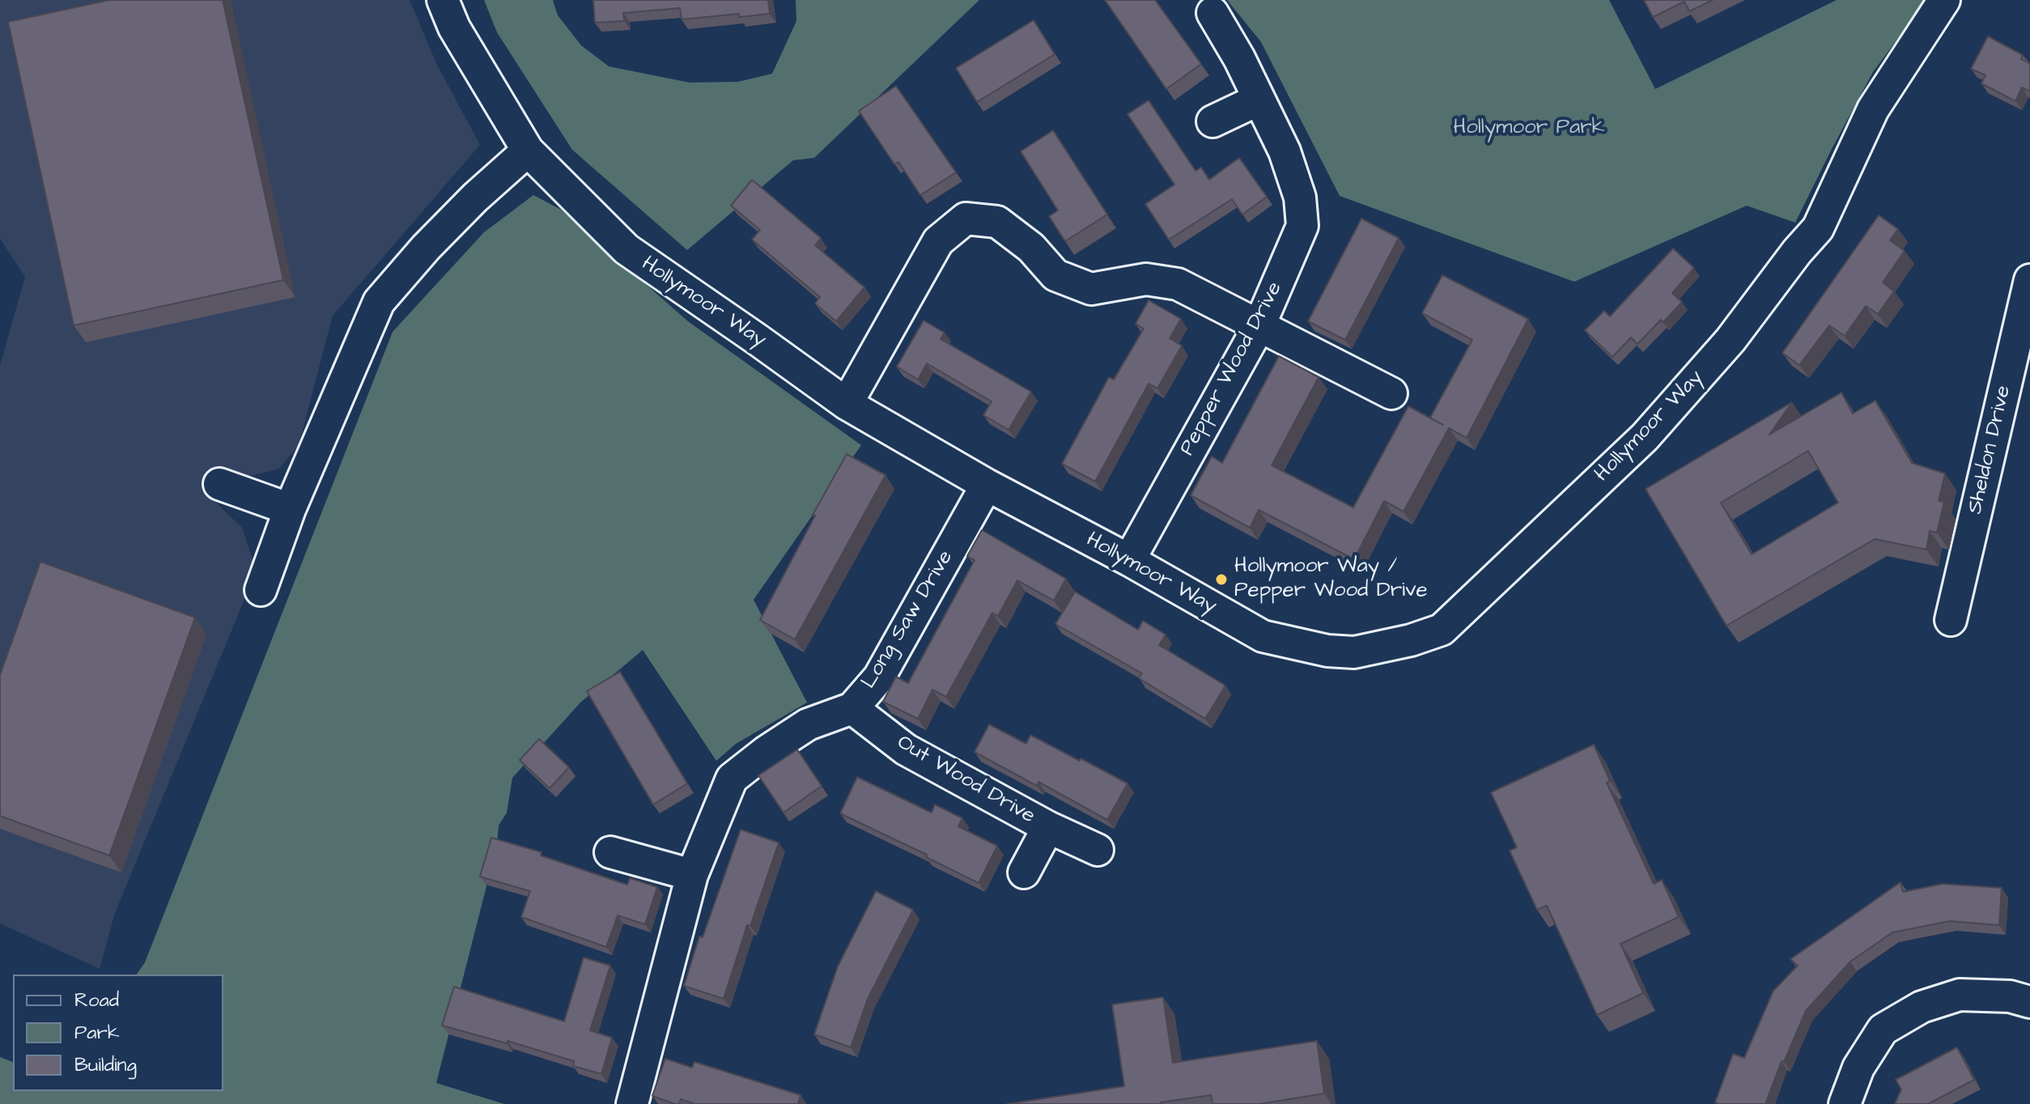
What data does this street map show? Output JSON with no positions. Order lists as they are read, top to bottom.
{
  "streets": {
    "street": [
      "Hollymoor Way",
      "Pepper Wood Drive",
      "Sheldon Drive",
      "Long Saw Drive",
      "Out Wood Drive"
    ]
  },
  "crossings": [
    ["Hollymoor Way", "Pepper Wood Drive"],
    ["Hollymoor Way", "Long Saw Drive"],
    ["Long Saw Drive", "Out Wood Drive"]
  ],
  "parks": ["Hollymoor Park"],
  "places": ["Hollymoor Way / Pepper Wood Drive"],
  "legend": ["Road", "Park", "Building"]
}
